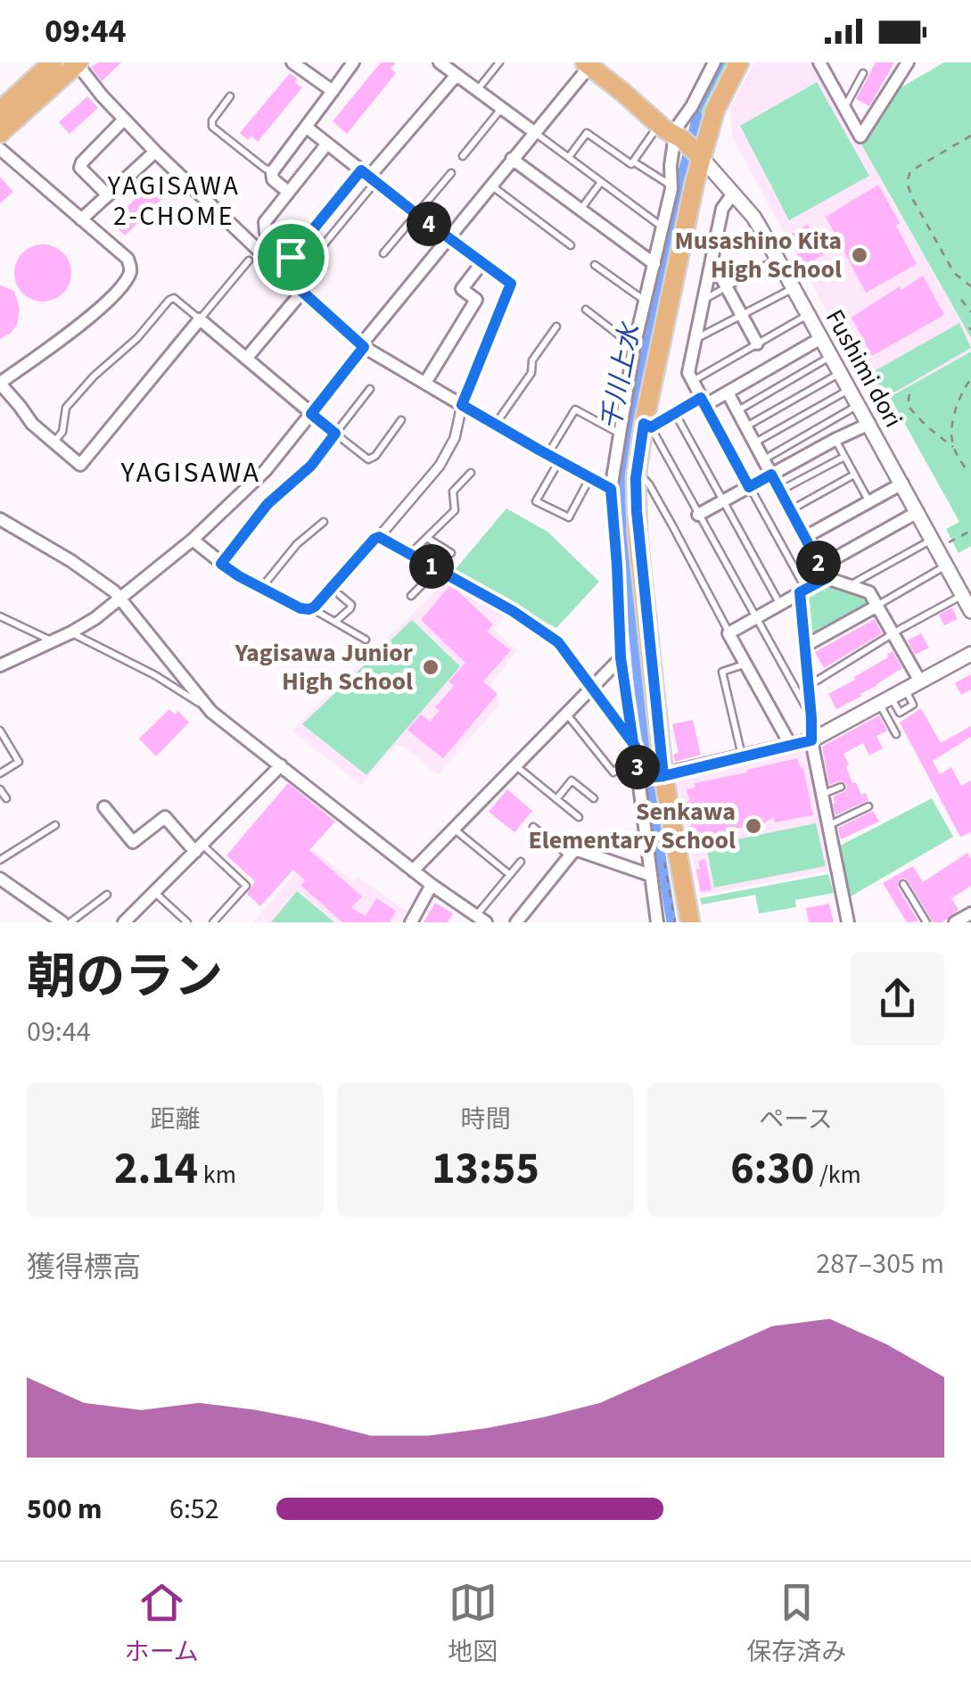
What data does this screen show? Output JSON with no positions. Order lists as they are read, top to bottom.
{
  "streets": {
    "street": ["Fushimi dori"]
  },
  "districts": ["YAGISAWA 2-CHOME", "YAGISAWA"],
  "water": ["千川上水"],
  "places": ["Musashino Kita High School", "Yagisawa Junior High School", "Senkawa Elementary School"],
  "page": {
    "status": "09:44",
    "pins": [
      "4",
      "2",
      "1",
      "3"
    ],
    "heading": ["朝のラン", "09:44"],
    "stats": [
      ["距離", "2.14 km"],
      ["時間", "13:55"],
      ["ペース", "6:30 /km"]
    ],
    "chart": ["獲得標高", "287–305 m"],
    "list": [
      {
        "name": "500 m",
        "note": "6:52"
      }
    ],
    "tabs": ["ホーム", "地図", "保存済み"]
  }
}
